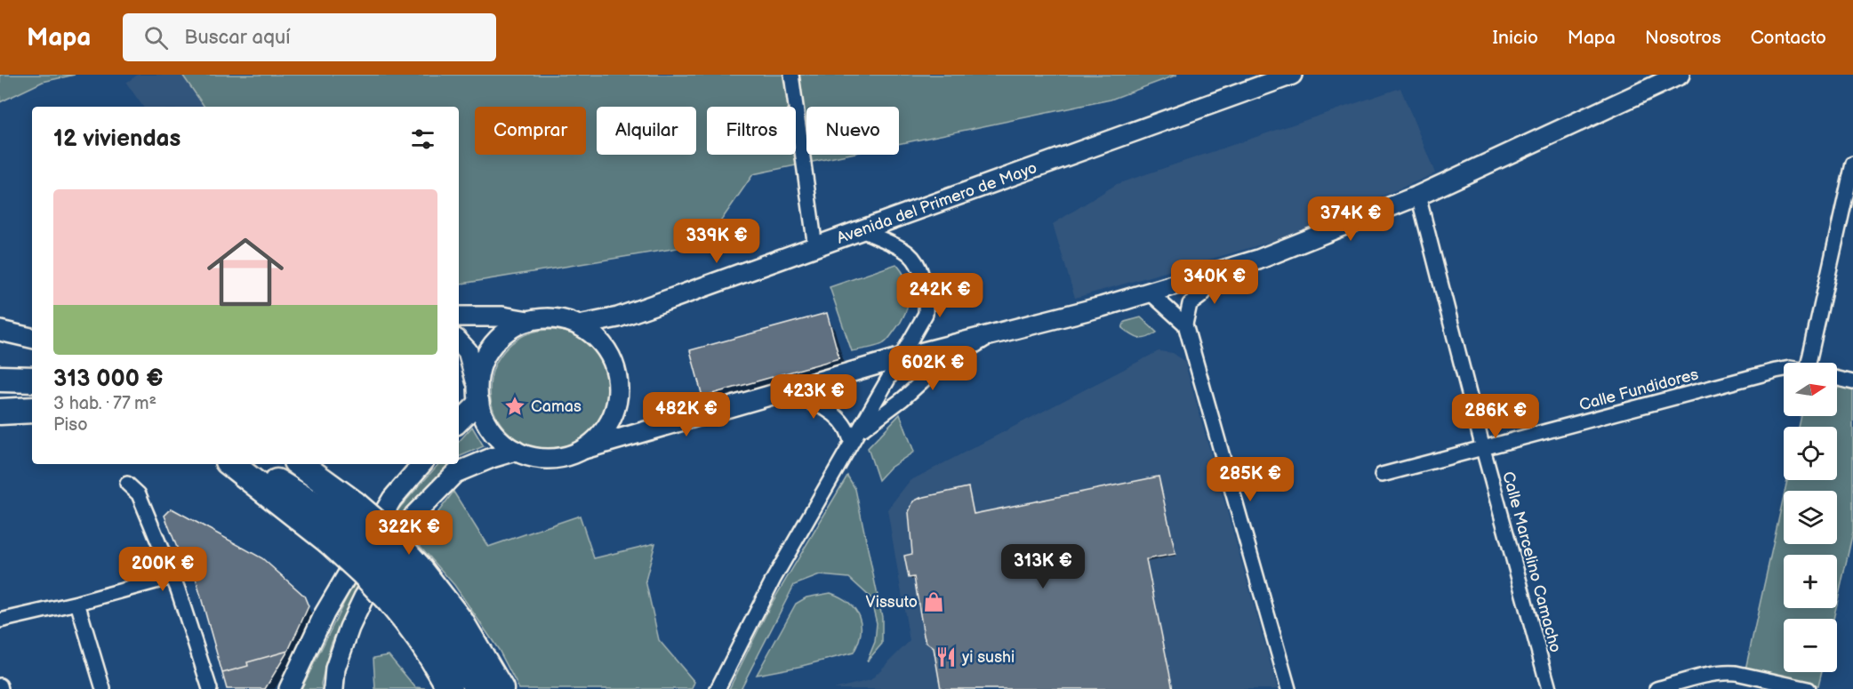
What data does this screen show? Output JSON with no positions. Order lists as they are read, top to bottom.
{
  "streets": {
    "main road": ["Avenida del Primero de Mayo"],
    "street": ["Calle Fundidores", "Calle Marcelino Camacho"]
  },
  "crossings": [
    ["Calle Fundidores", "Calle Marcelino Camacho"]
  ],
  "places": {
    "place": ["Camas"],
    "shop": ["Vissuto"],
    "restaurant": ["yi sushi"]
  },
  "north": "right",
  "page": {
    "header": "Mapa",
    "search": "Buscar aquí",
    "nav": [
      "Inicio",
      "Mapa",
      "Nosotros",
      "Contacto"
    ],
    "chip": [
      "Comprar",
      "Alquilar",
      "Filtros",
      "Nuevo"
    ],
    "heading": "12 viviendas",
    "list": [
      {
        "name": "313 000 €",
        "note": "3 hab. · 77 m² · Piso"
      }
    ],
    "price": [
      "374K €",
      "339K €",
      "340K €",
      "242K €",
      "602K €",
      "423K €",
      "482K €",
      "286K €",
      "285K €",
      "322K €",
      "313K €",
      "200K €"
    ],
    "map_buttons": ["+", "−"]
  }
}
